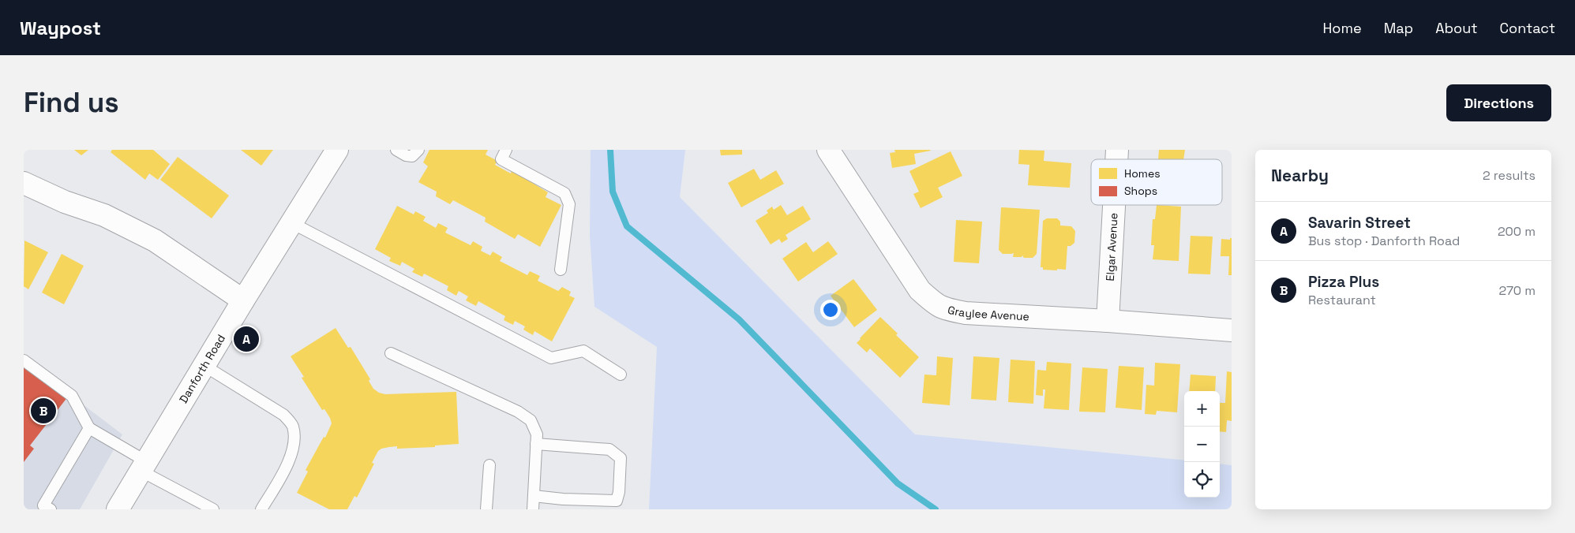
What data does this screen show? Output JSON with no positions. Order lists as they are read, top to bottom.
{
  "streets": {
    "street": ["Elgar Avenue", "Graylee Avenue", "Danforth Road"]
  },
  "crossings": [
    ["Elgar Avenue", "Graylee Avenue"]
  ],
  "legend": ["Homes", "Shops"],
  "page": {
    "header": "Waypost",
    "nav": [
      "Home",
      "Map",
      "About",
      "Contact"
    ],
    "buttons": "Directions",
    "title": "Find us",
    "heading": ["Nearby", "2 results"],
    "list": [
      {
        "mark": "A",
        "name": "Savarin Street",
        "note": "Bus stop · Danforth Road",
        "value": "200 m"
      },
      {
        "mark": "B",
        "name": "Pizza Plus",
        "note": "Restaurant",
        "value": "270 m"
      }
    ],
    "pins": ["A", "B"],
    "map_buttons": ["+", "−"]
  }
}
